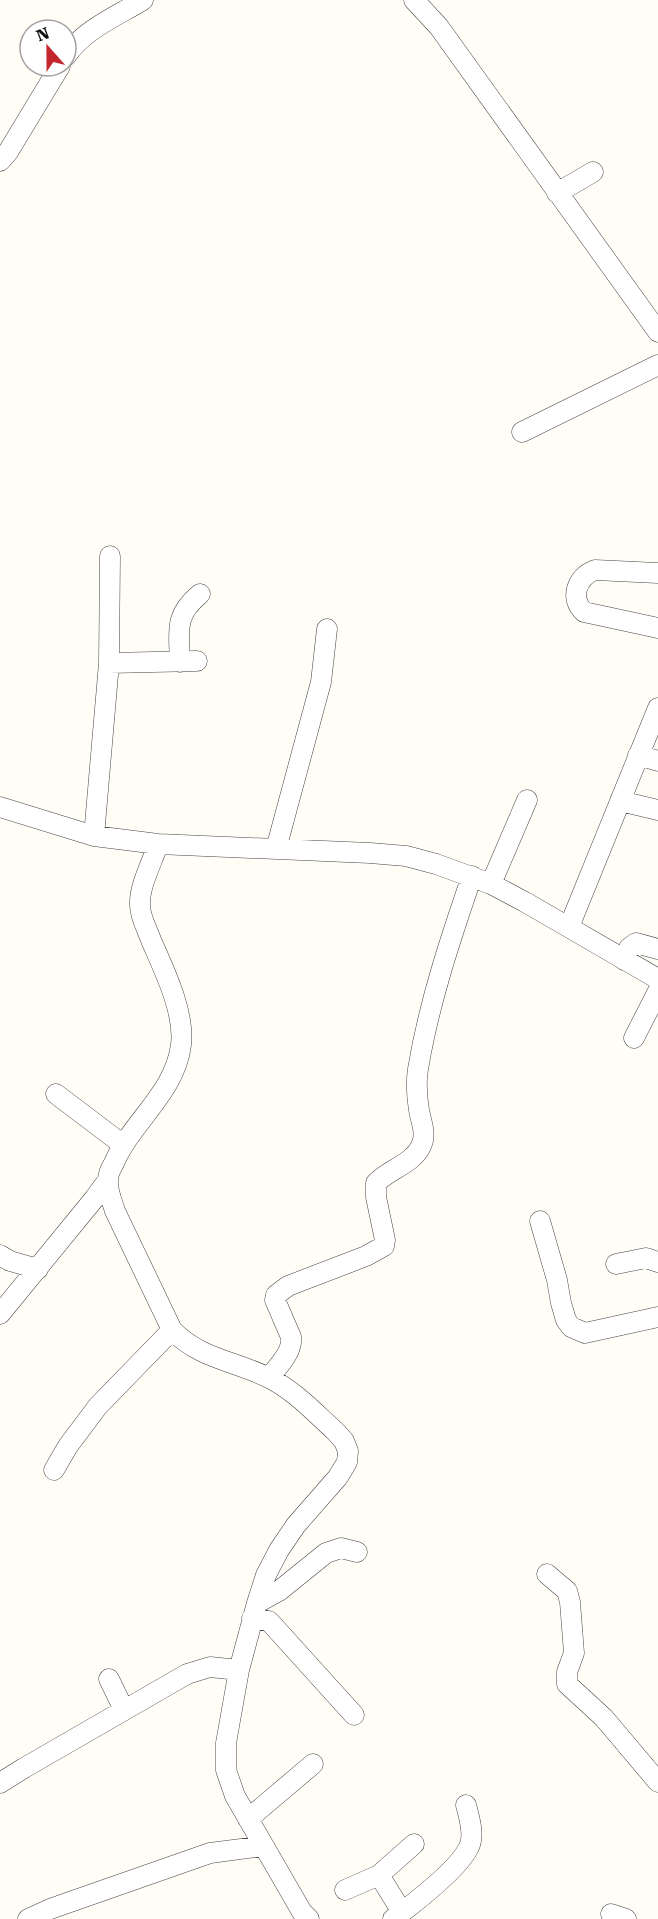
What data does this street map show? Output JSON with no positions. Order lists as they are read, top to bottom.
{
  "north": "top"
}
